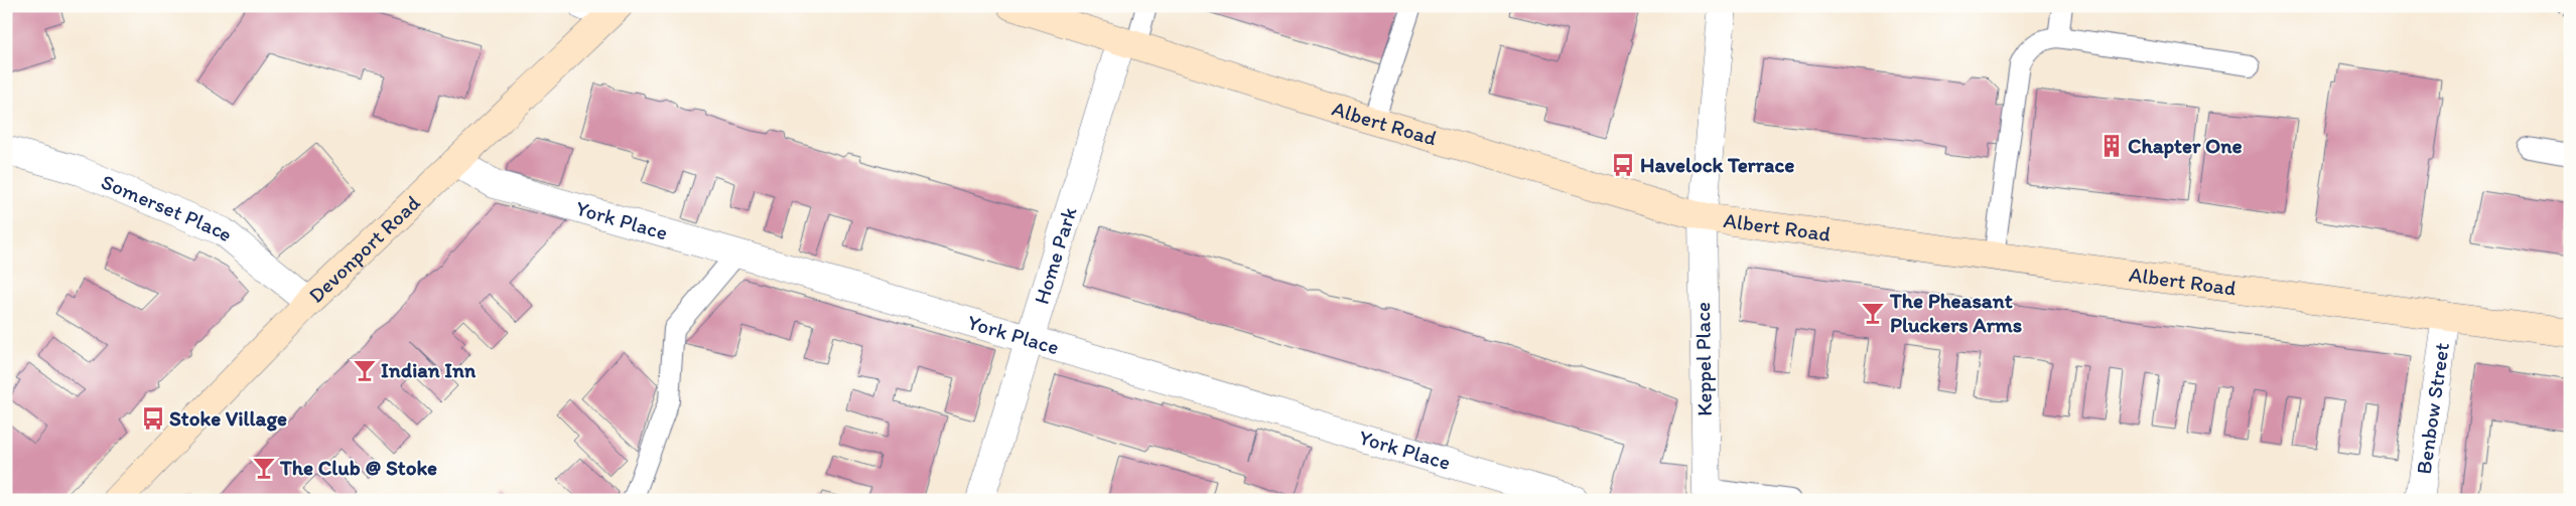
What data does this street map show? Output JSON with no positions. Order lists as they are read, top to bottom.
{
  "streets": {
    "main road": ["Albert Road", "Devonport Road"],
    "street": [
      "Somerset Place",
      "York Place",
      "Home Park",
      "Keppel Place",
      "Benbow Street"
    ]
  },
  "crossings": [
    ["Albert Road", "Home Park"],
    ["Albert Road", "Keppel Place"],
    ["Albert Road", "Benbow Street"],
    ["Somerset Place", "Devonport Road"],
    ["York Place", "Devonport Road"],
    ["York Place", "Home Park"]
  ],
  "places": {
    "building": ["Chapter One"],
    "bus stop": ["Havelock Terrace", "Stoke Village"],
    "bar": ["The Pheasant Pluckers Arms", "Indian Inn", "The Club @ Stoke"]
  }
}
